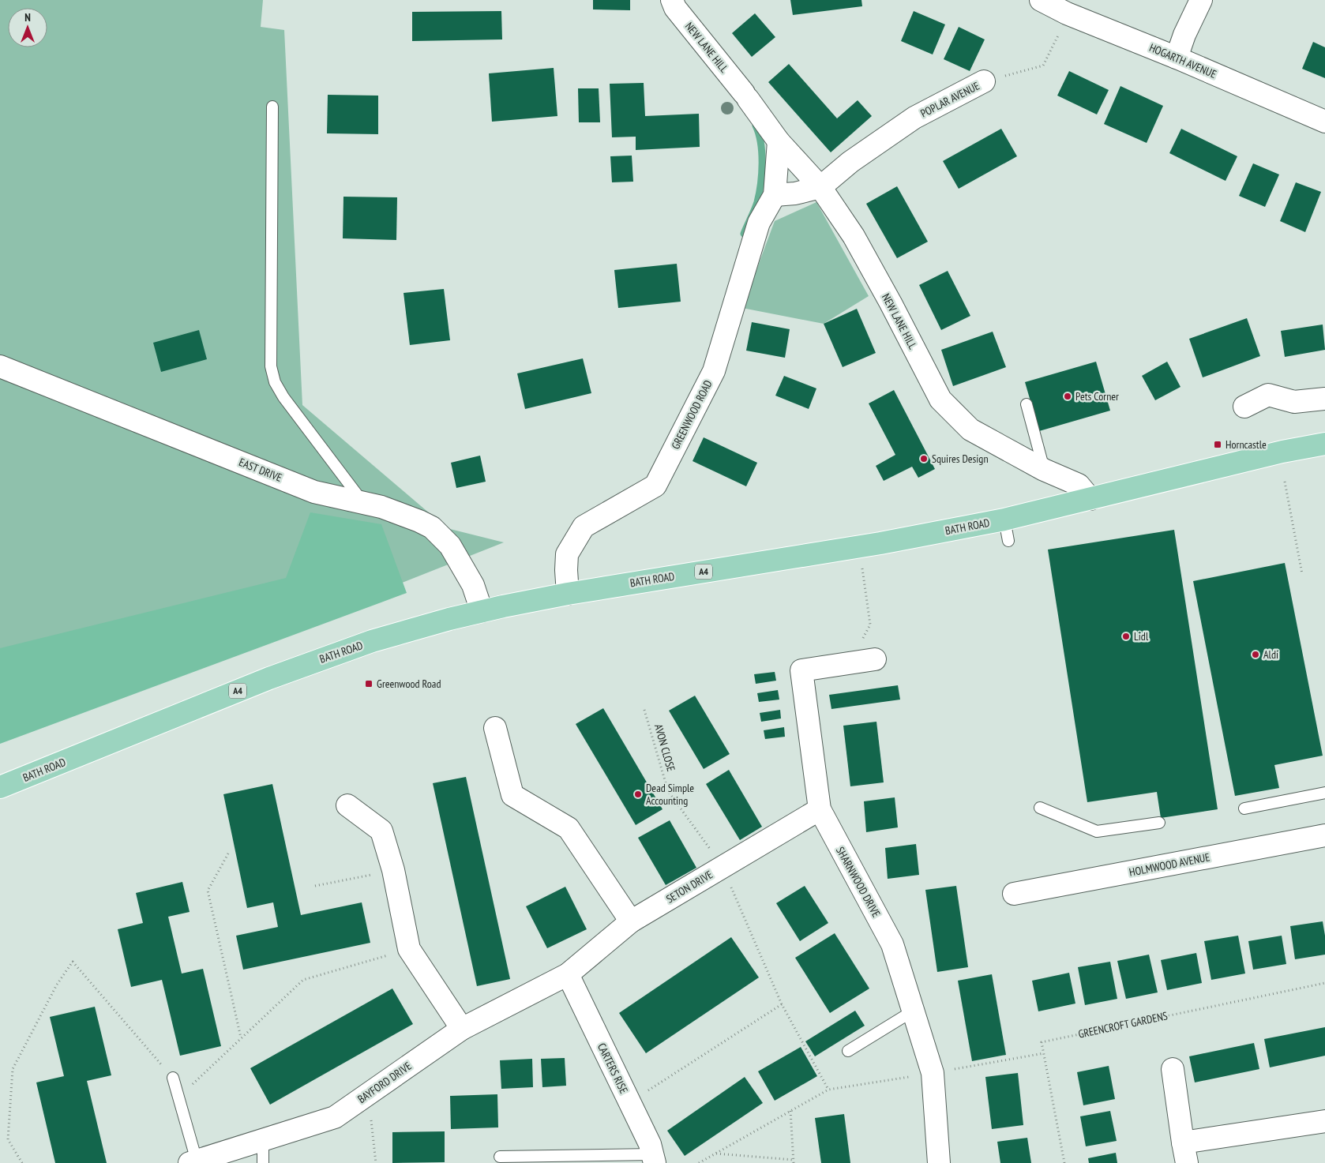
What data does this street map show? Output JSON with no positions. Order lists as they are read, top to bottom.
{
  "streets": {
    "main road": ["BATH ROAD", "A4"],
    "street": [
      "NEW LANE HILL",
      "HOGARTH AVENUE",
      "POPLAR AVENUE",
      "GREENWOOD ROAD",
      "EAST DRIVE",
      "HOLMWOOD AVENUE",
      "SHARNWOOD DRIVE",
      "SETON DRIVE",
      "CARTERS RISE",
      "BAYFORD DRIVE"
    ],
    "path": ["AVON CLOSE", "GREENCROFT GARDENS"]
  },
  "crossings": [
    ["NEW LANE HILL", "POPLAR AVENUE"],
    ["NEW LANE HILL", "GREENWOOD ROAD"],
    ["NEW LANE HILL", "BATH ROAD"],
    ["HOGARTH AVENUE", "POPLAR AVENUE"],
    ["GREENWOOD ROAD", "BATH ROAD"],
    ["EAST DRIVE", "BATH ROAD"],
    ["AVON CLOSE", "SETON DRIVE"],
    ["SHARNWOOD DRIVE", "SETON DRIVE"],
    ["SETON DRIVE", "CARTERS RISE"],
    ["SETON DRIVE", "BAYFORD DRIVE"],
    ["CARTERS RISE", "BAYFORD DRIVE"]
  ],
  "places": {
    "other": [
      "Pets Corner",
      "Squires Design",
      "Lidl",
      "Aldi",
      "Dead Simple Accounting"
    ],
    "transit": ["Horncastle", "Greenwood Road"]
  },
  "north": "top"
}
